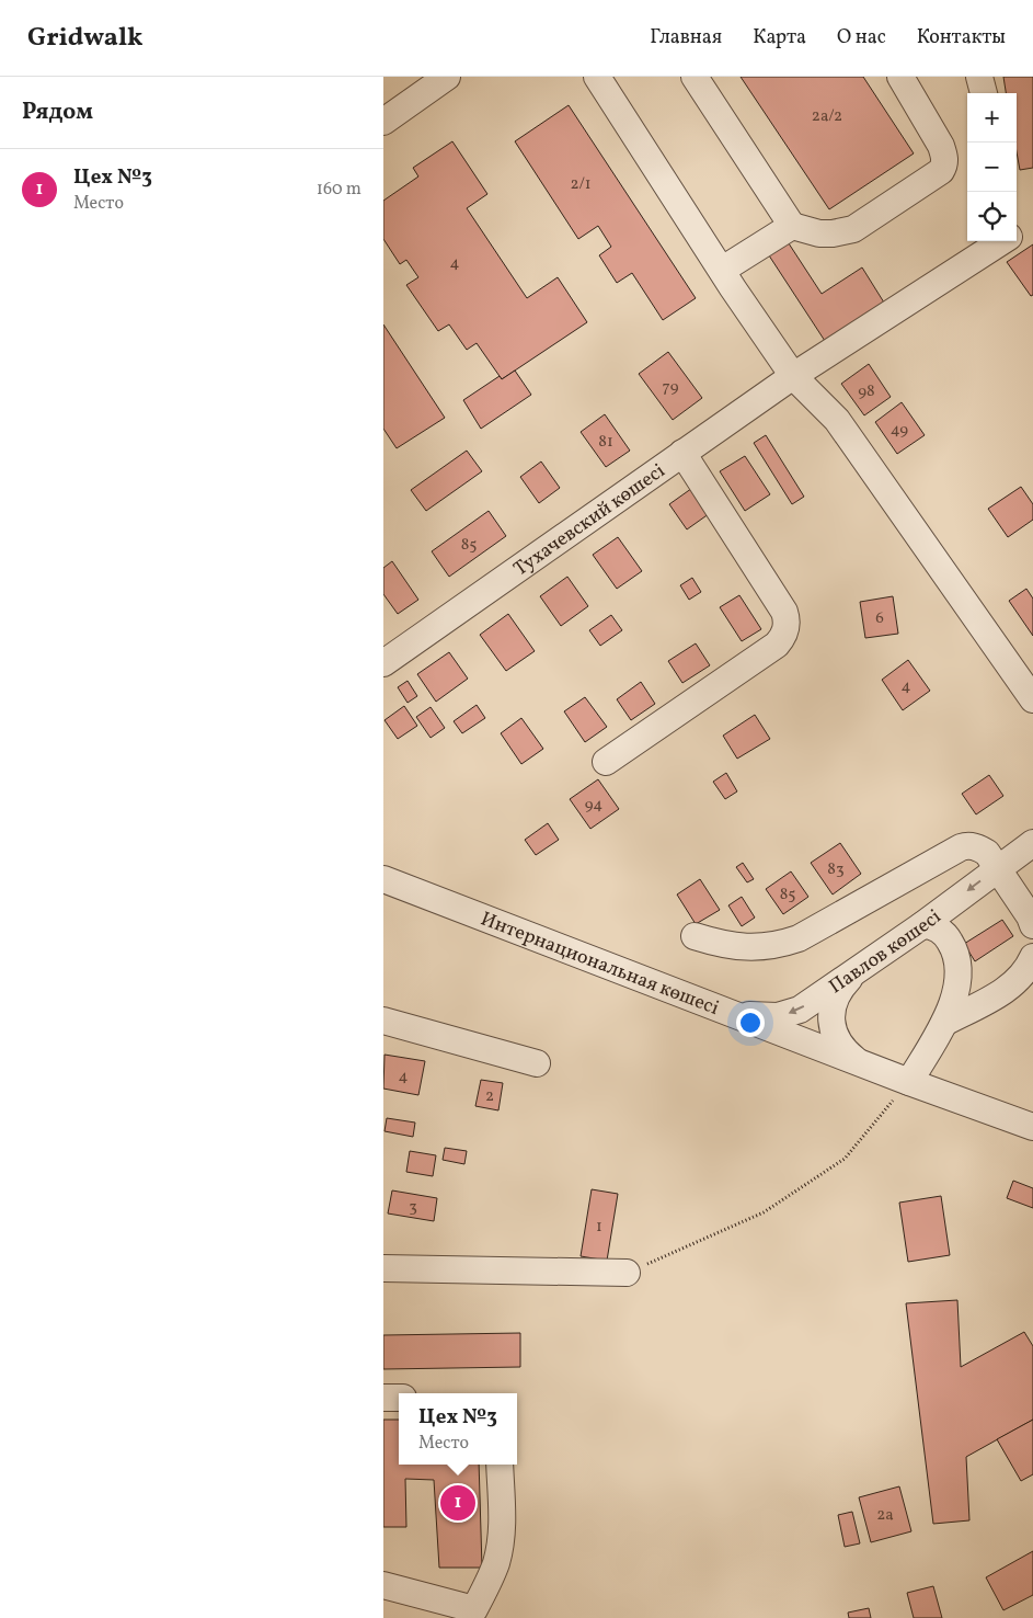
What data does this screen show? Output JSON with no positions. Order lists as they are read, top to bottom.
{
  "streets": {
    "street": ["Тухачевский көшесі", "Павлов көшесі", "Интернациональная көшесі"]
  },
  "crossings": [
    ["Павлов көшесі", "Интернациональная көшесі"]
  ],
  "one_way": ["Павлов көшесі"],
  "house_numbers": [
    "2а/2",
    "2/1",
    "4",
    "79",
    "98",
    "49",
    "81",
    "85",
    "6",
    "4",
    "94",
    "83",
    "85",
    "4",
    "2",
    "3",
    "1",
    "2а"
  ],
  "page": {
    "header": "Gridwalk",
    "nav": [
      "Главная",
      "Карта",
      "О нас",
      "Контакты"
    ],
    "heading": "Рядом",
    "map_buttons": ["+", "−"],
    "list": [
      {
        "mark": "1",
        "name": "Цех №3",
        "note": "Место",
        "value": "160 m"
      }
    ],
    "popup": ["Цех №3", "Место"],
    "pins": "1"
  }
}
